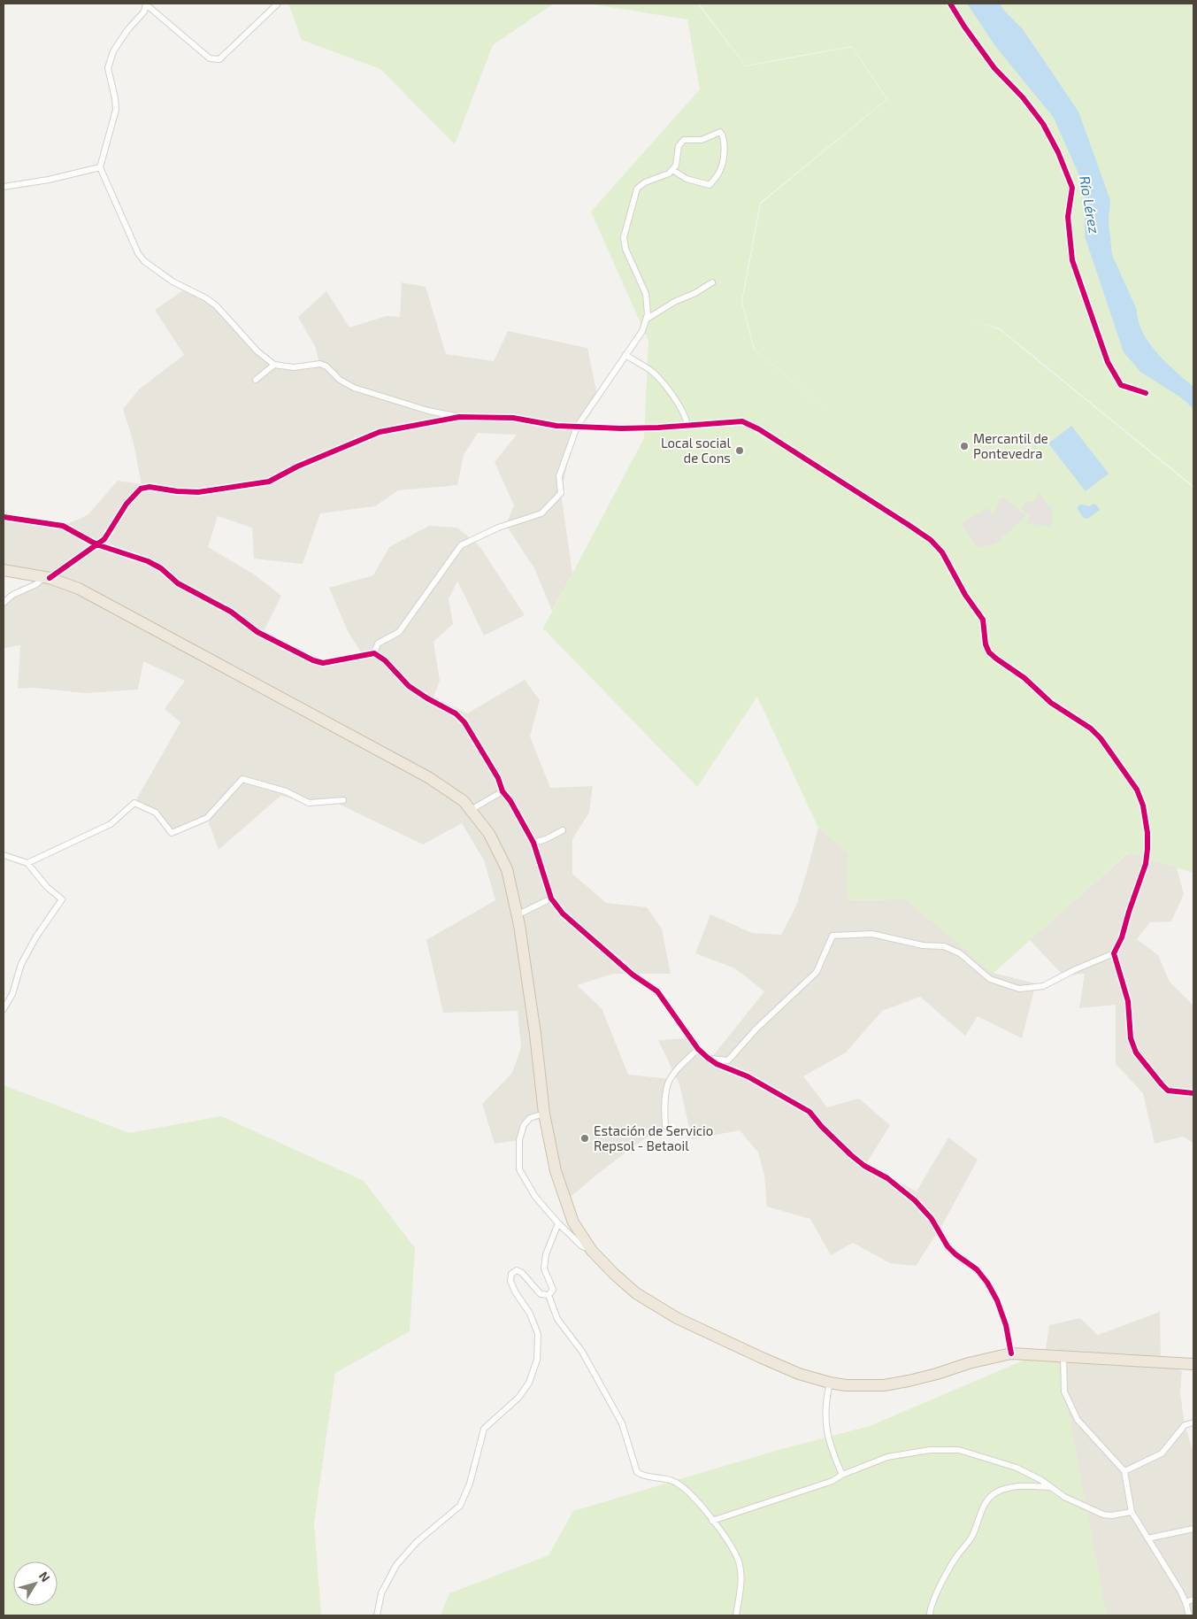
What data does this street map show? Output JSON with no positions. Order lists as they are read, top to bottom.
{
  "water": ["Río Lérez"],
  "places": ["Mercantil de Pontevedra", "Local social de Cons", "Estación de Servicio Repsol - Betaoil"],
  "north": "top right"
}
